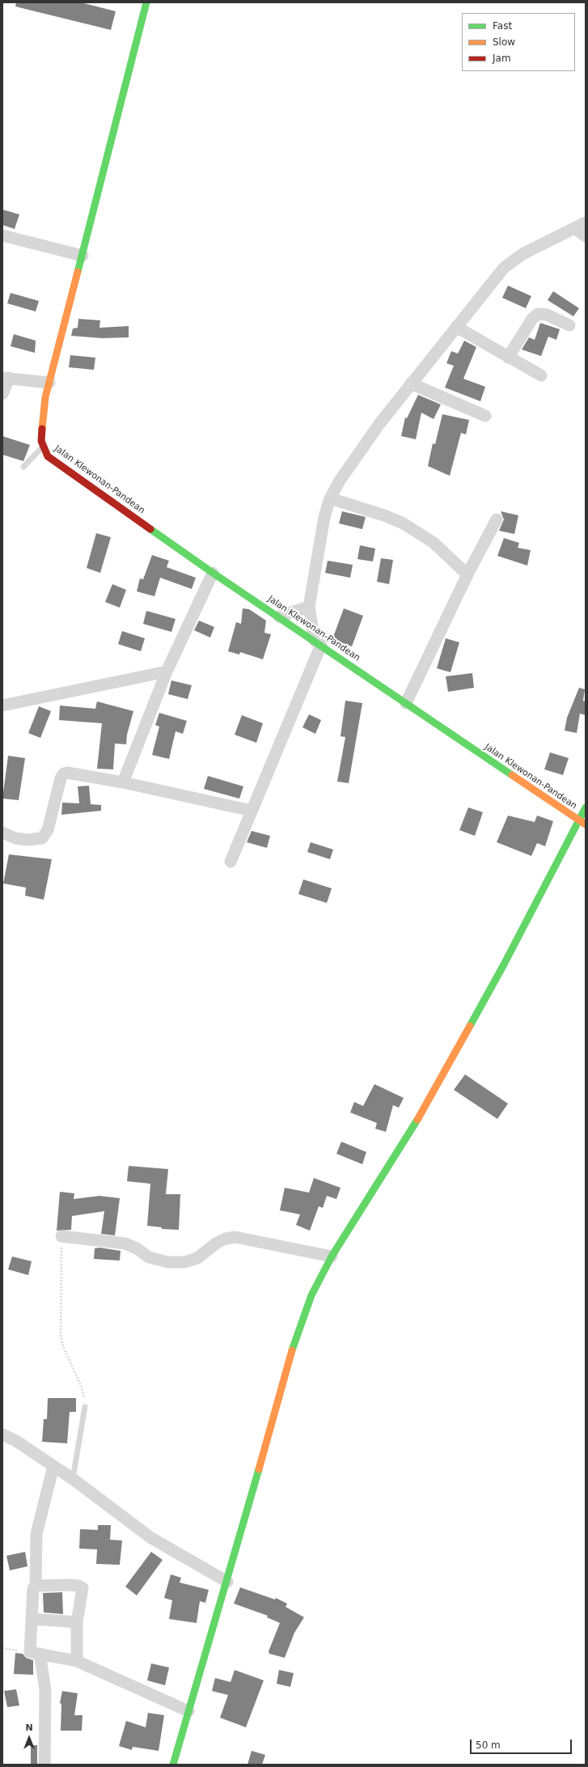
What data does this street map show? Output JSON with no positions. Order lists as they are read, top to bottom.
{
  "streets": {
    "street": ["Jalan Klewonan-Pandean"]
  },
  "legend": ["Fast", "Slow", "Jam"],
  "scale_bar": "50 m",
  "north": "top"
}
